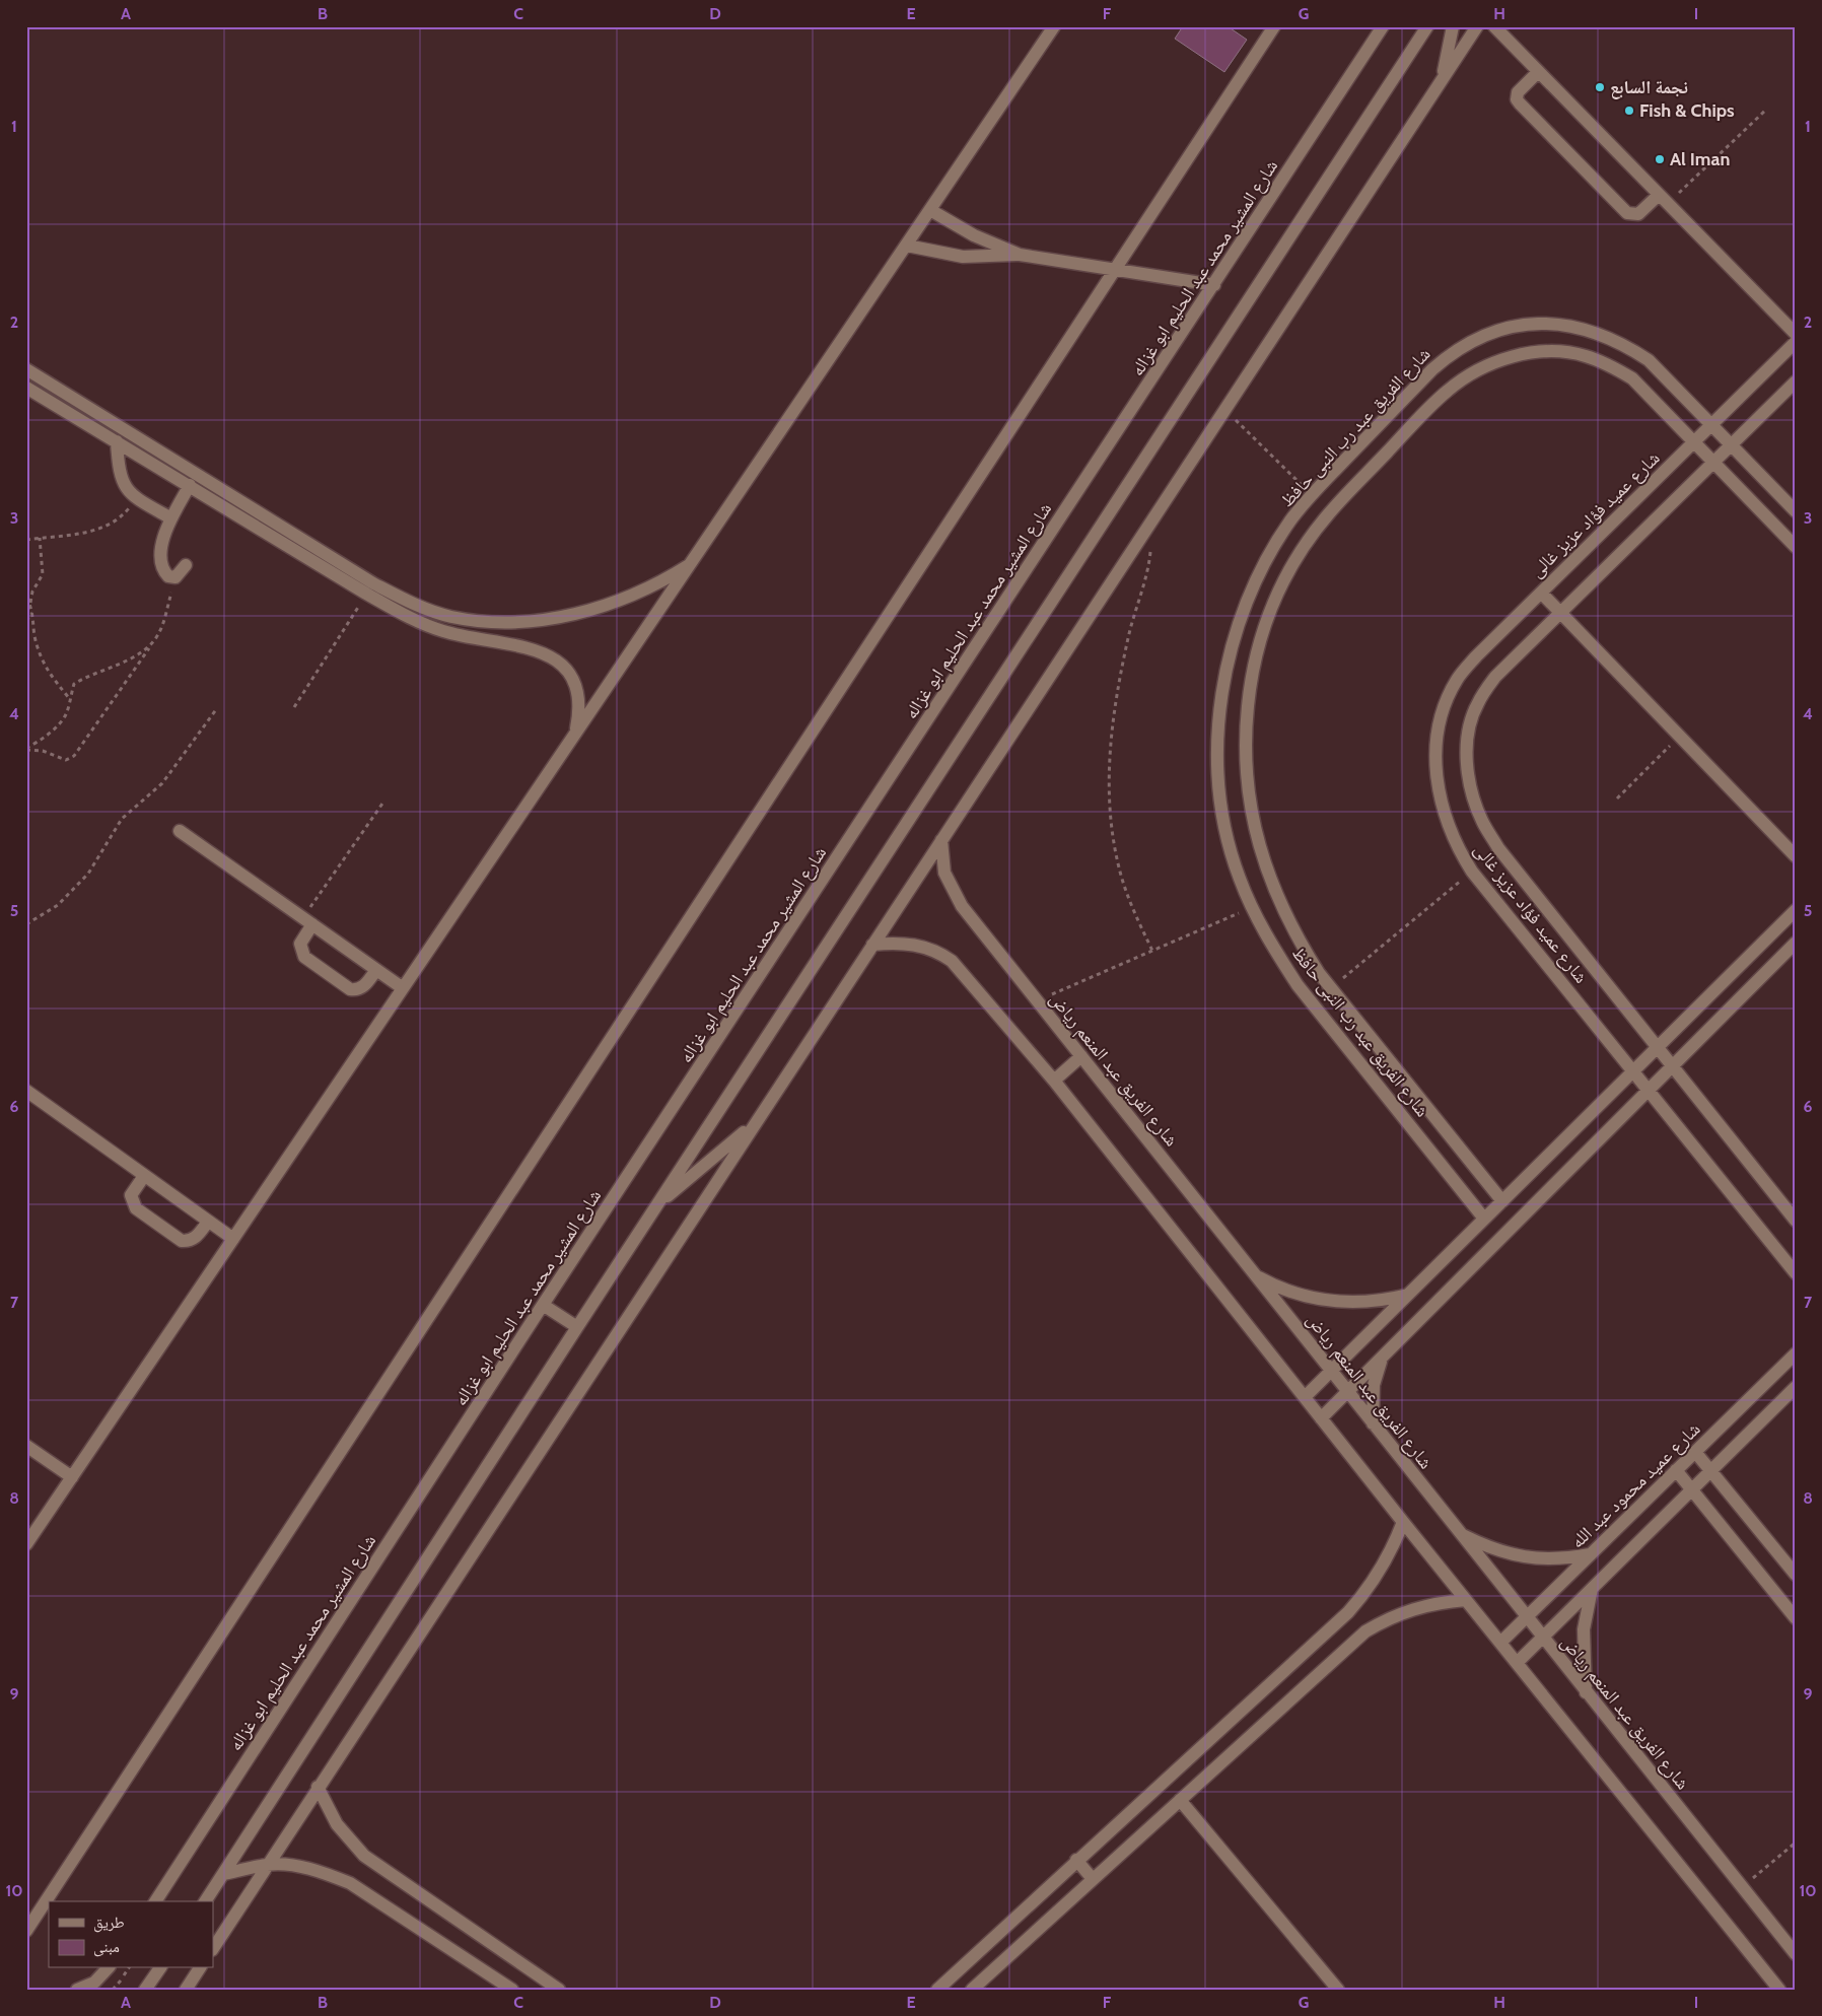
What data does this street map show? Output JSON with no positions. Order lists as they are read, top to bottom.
{
  "streets": {
    "street": [
      "شارع المشير محمد عبد الحليم ابو غزاله",
      "شارع الفريق عبد رب النبى حافظ",
      "شارع عميد فؤاد عزيز غالى",
      "شارع الفريق عبد المنعم رياض",
      "شارع عميد محمود عبد الله"
    ]
  },
  "crossings": [
    ["شارع الفريق عبد رب النبى حافظ", "شارع عميد فؤاد عزيز غالى"],
    ["شارع الفريق عبد المنعم رياض", "شارع عميد محمود عبد الله"]
  ],
  "places": ["نجمة السابع", "Fish & Chips", "Al Iman"],
  "legend": ["طريق", "مبنى"],
  "grid": {
    "columns": [
      "A",
      "B",
      "C",
      "D",
      "E",
      "F",
      "G",
      "H",
      "I"
    ],
    "rows": [
      "1",
      "2",
      "3",
      "4",
      "5",
      "6",
      "7",
      "8",
      "9",
      "10"
    ]
  }
}
